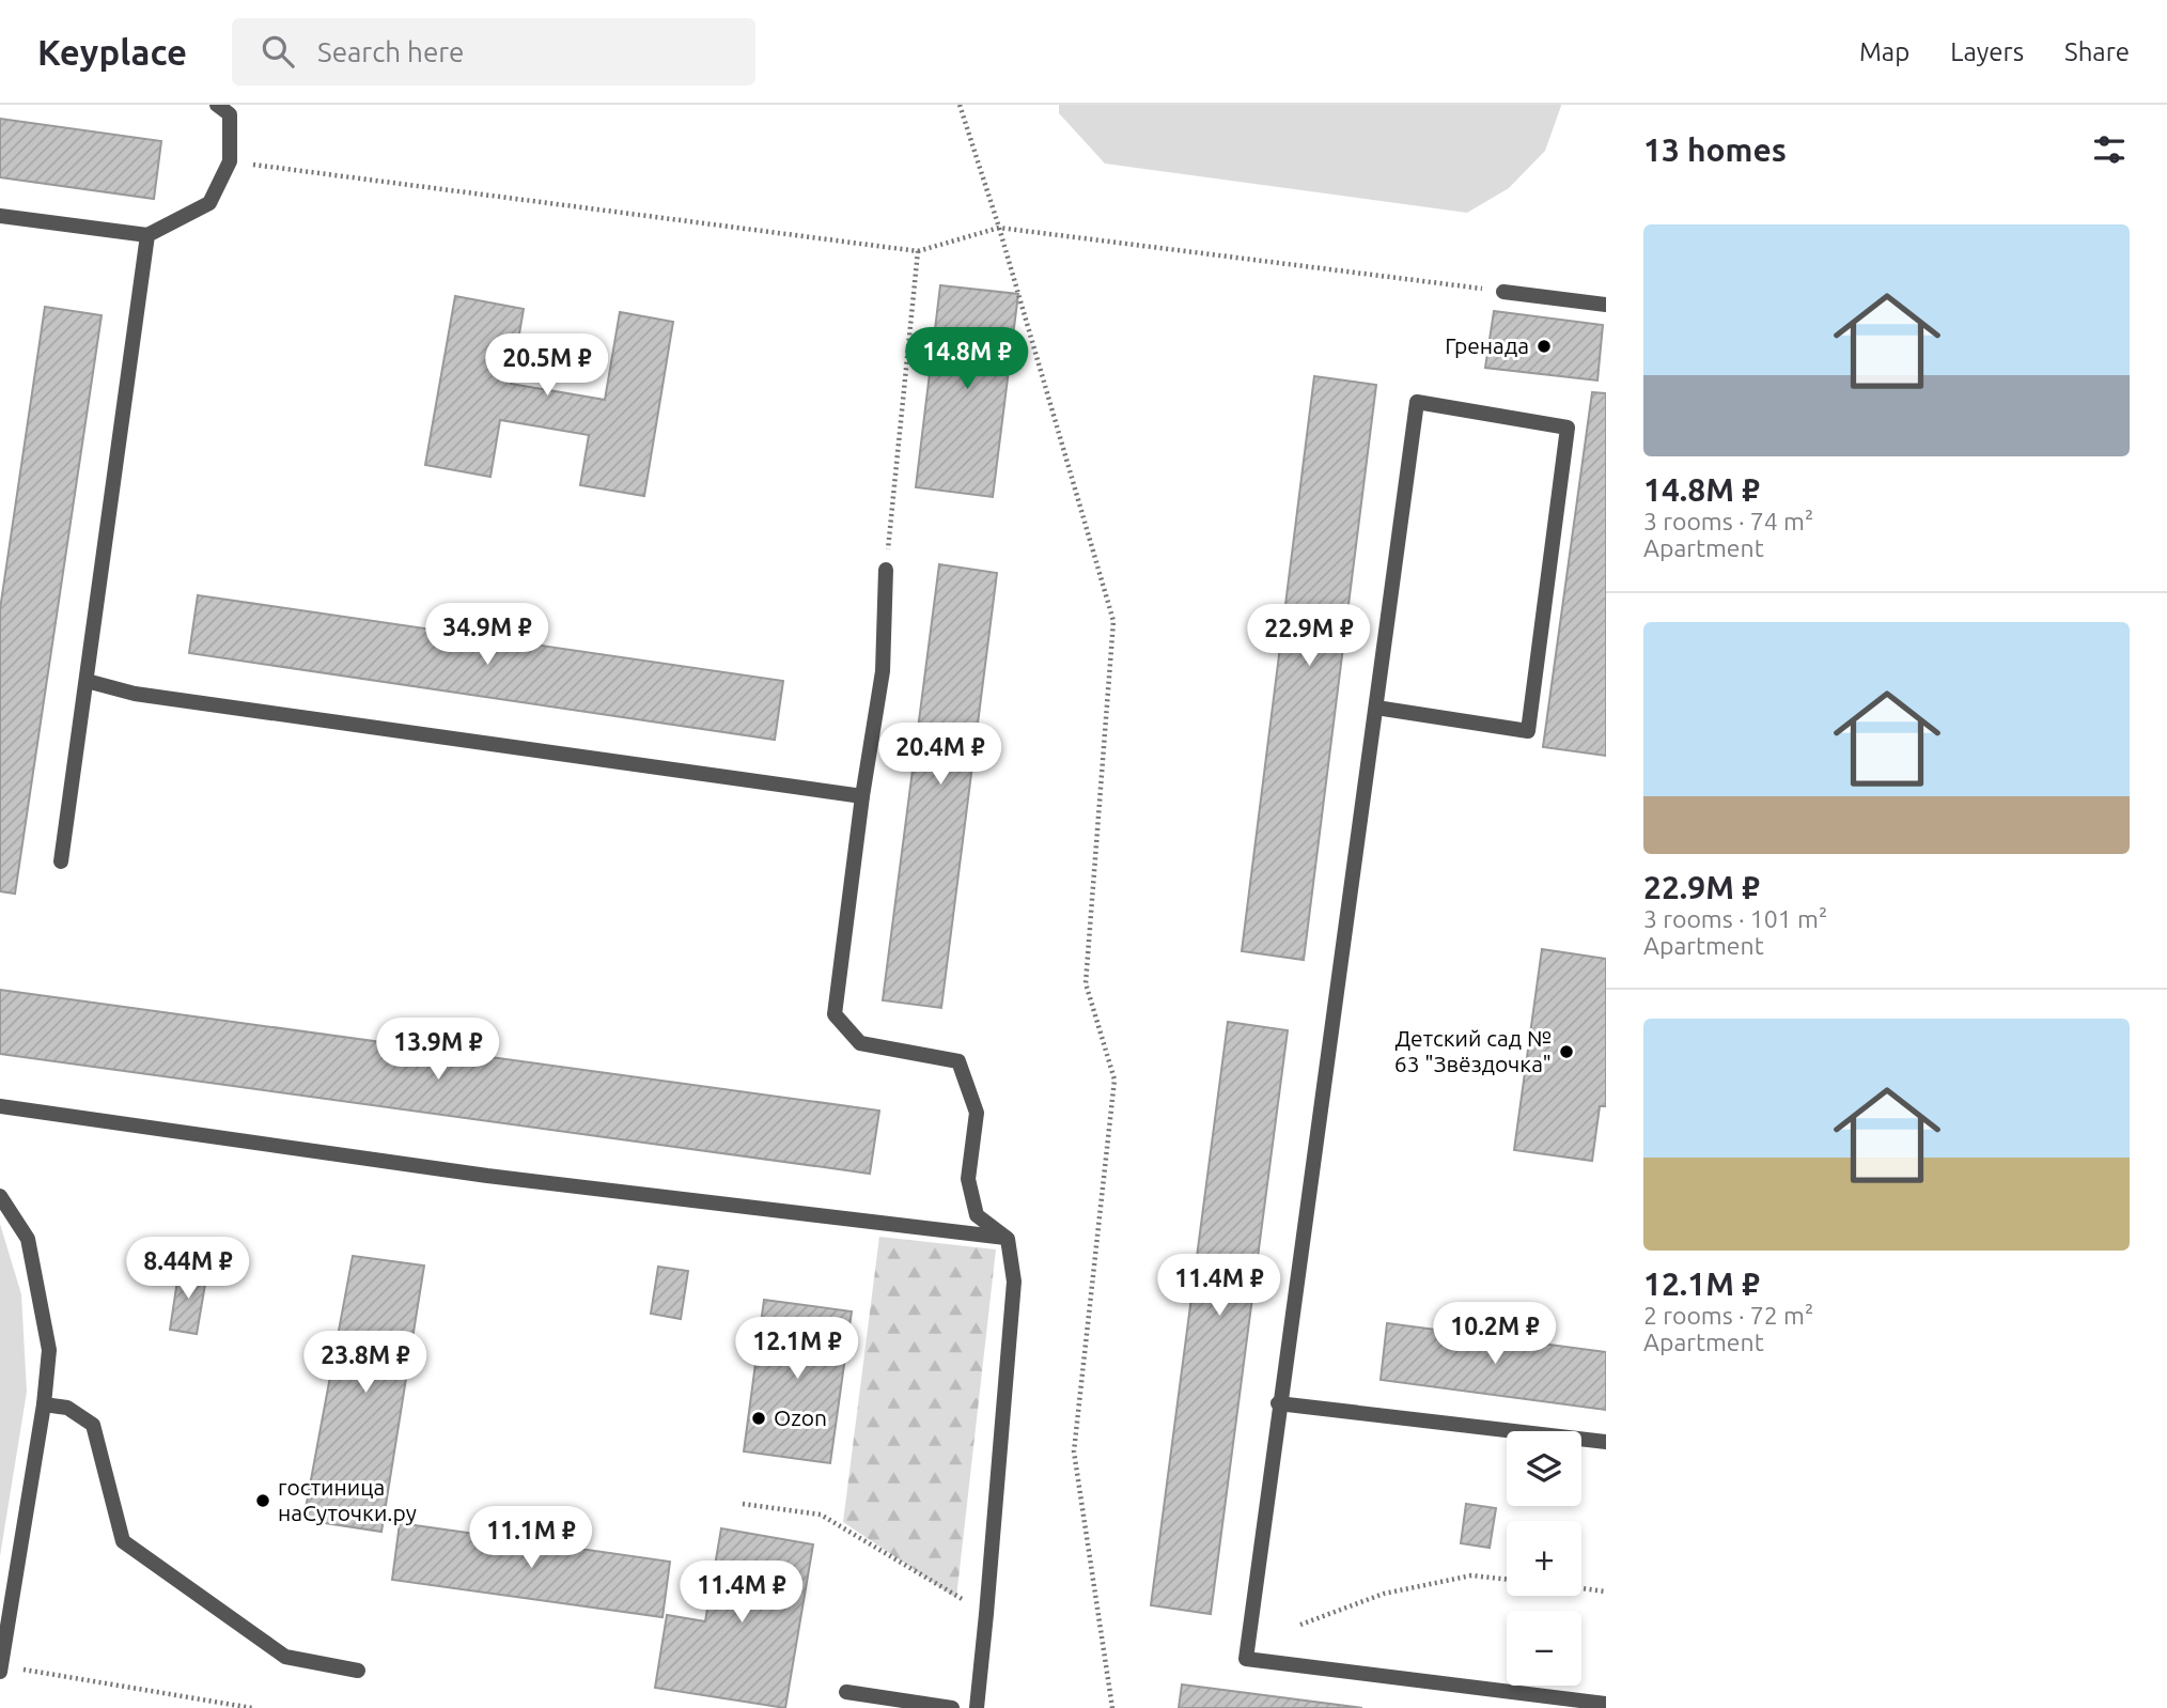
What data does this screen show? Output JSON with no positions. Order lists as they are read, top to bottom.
{
  "places": [
    "Гренада",
    "Детский сад № 63 \"Звёздочка\"",
    "Ozon",
    "гостиница наСуточки.ру"
  ],
  "page": {
    "header": "Keyplace",
    "search": "Search here",
    "nav": ["Map", "Layers", "Share"],
    "heading": "13 homes",
    "list": [
      {
        "name": "14.8M ₽",
        "note": "3 rooms · 74 m² · Apartment"
      },
      {
        "name": "22.9M ₽",
        "note": "3 rooms · 101 m² · Apartment"
      },
      {
        "name": "12.1M ₽",
        "note": "2 rooms · 72 m² · Apartment"
      }
    ],
    "price": [
      "14.8M ₽",
      "20.5M ₽",
      "34.9M ₽",
      "22.9M ₽",
      "20.4M ₽",
      "13.9M ₽",
      "8.44M ₽",
      "11.4M ₽",
      "10.2M ₽",
      "12.1M ₽",
      "23.8M ₽",
      "11.1M ₽",
      "11.4M ₽"
    ],
    "map_buttons": ["+", "−"]
  }
}
